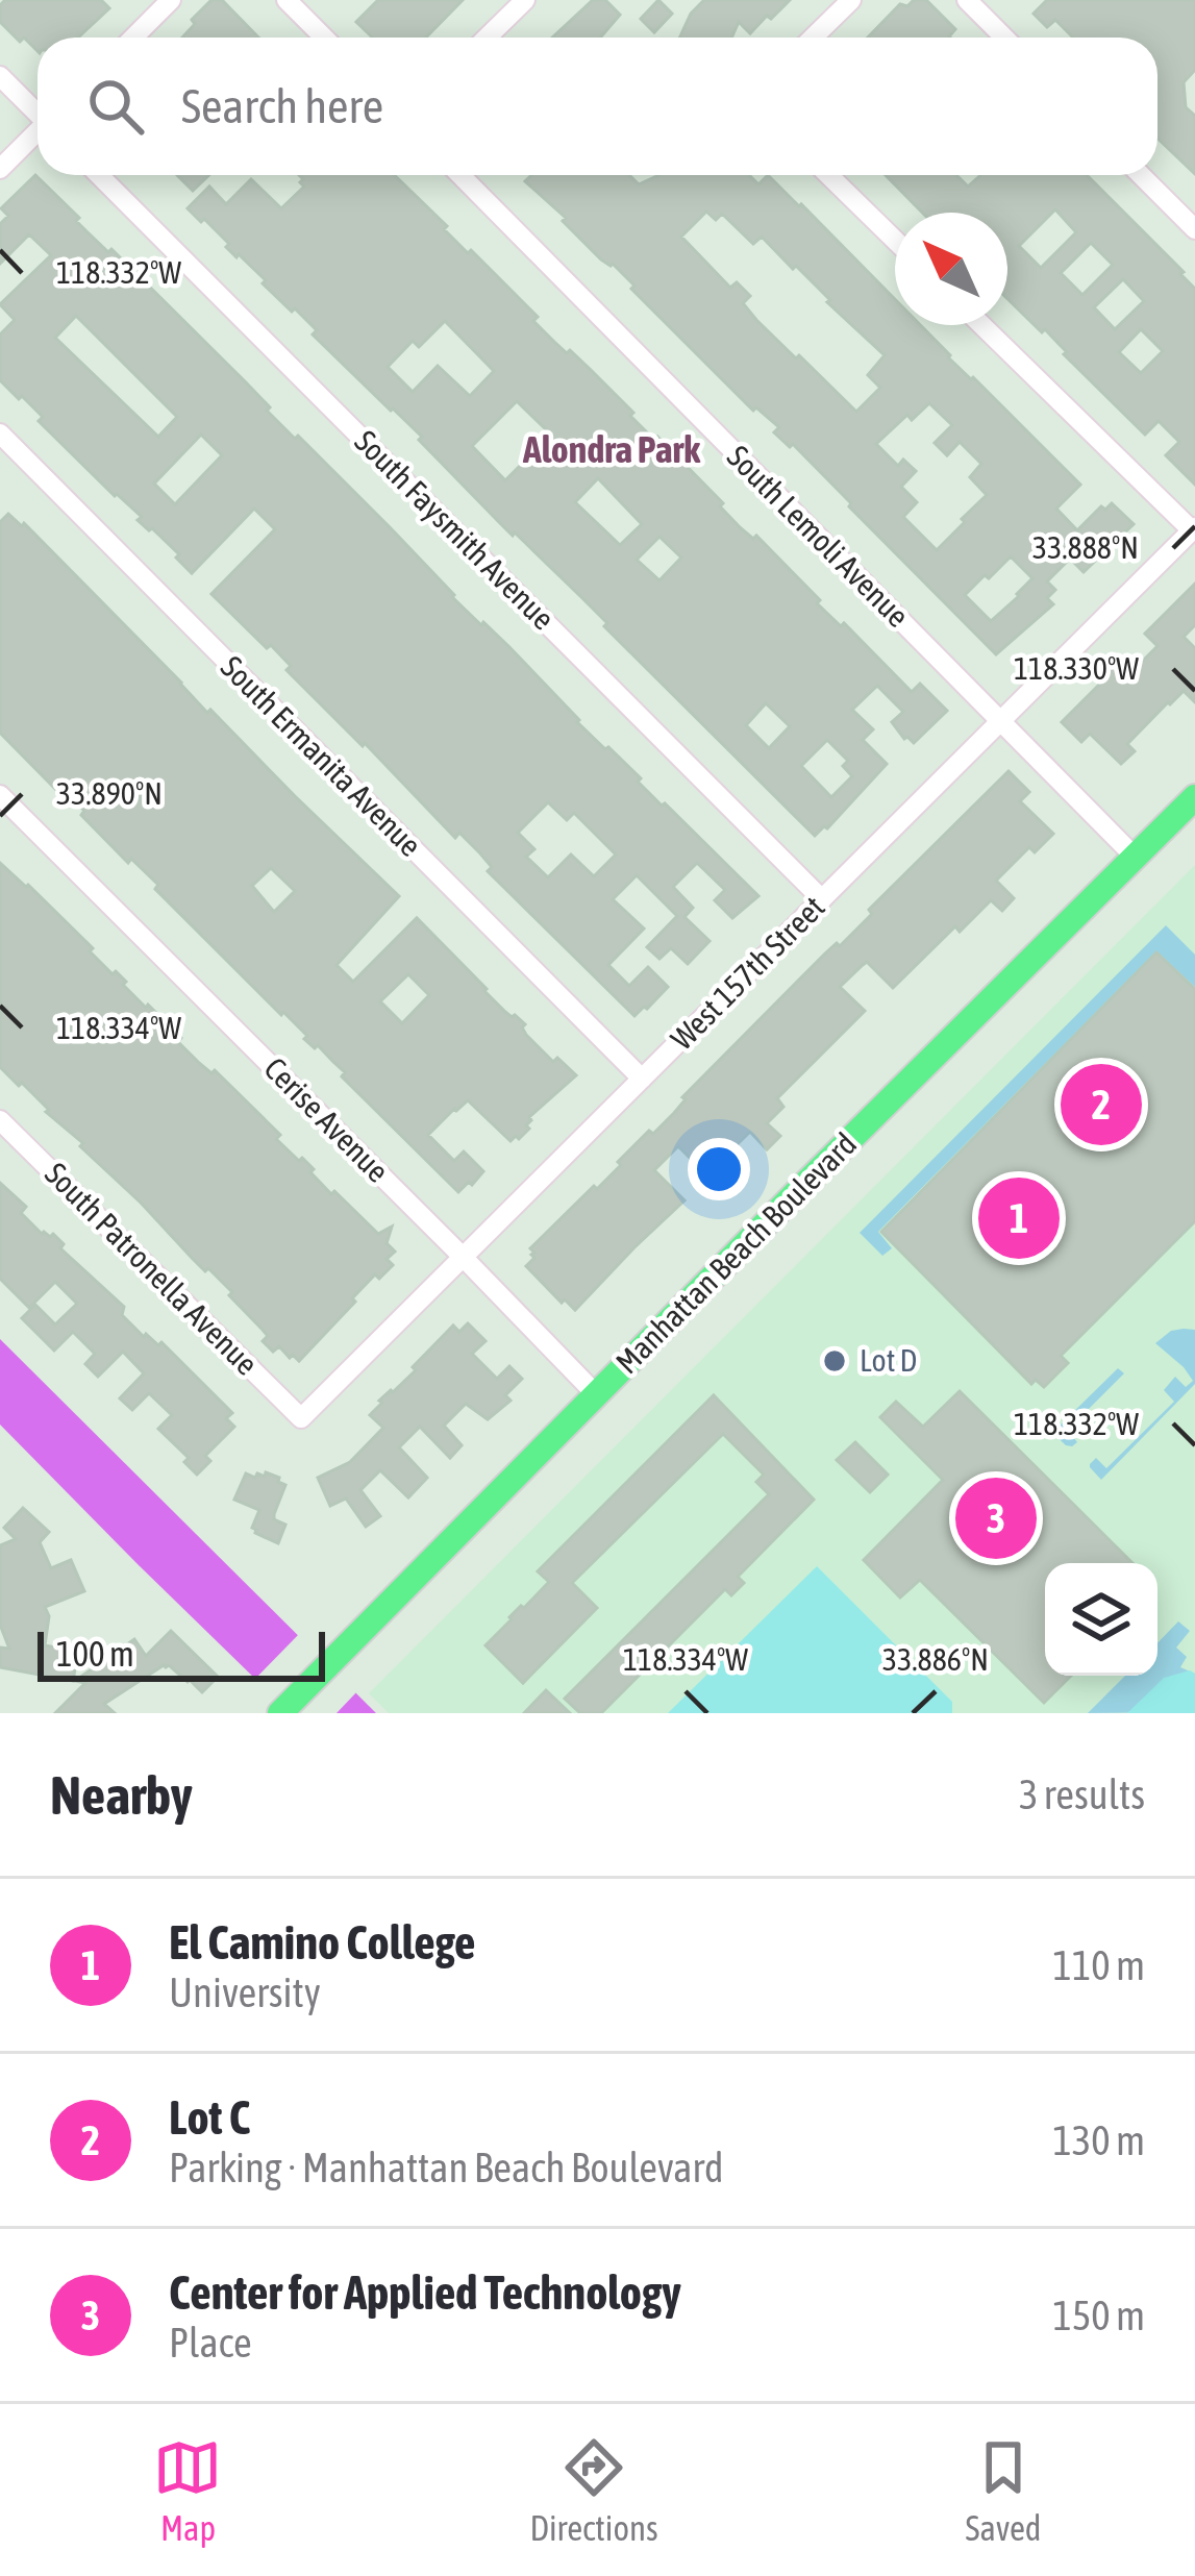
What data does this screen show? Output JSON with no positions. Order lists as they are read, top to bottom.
{
  "streets": {
    "main road": ["Manhattan Beach Boulevard"],
    "street": [
      "South Faysmith Avenue",
      "South Lemoli Avenue",
      "South Ermanita Avenue",
      "West 157th Street",
      "Cerise Avenue",
      "South Patronella Avenue"
    ]
  },
  "crossings": [
    ["South Faysmith Avenue", "West 157th Street"],
    ["South Lemoli Avenue", "West 157th Street"],
    ["South Lemoli Avenue", "Manhattan Beach Boulevard"],
    ["South Ermanita Avenue", "West 157th Street"],
    ["West 157th Street", "Cerise Avenue"],
    ["West 157th Street", "South Patronella Avenue"],
    ["Cerise Avenue", "Manhattan Beach Boulevard"]
  ],
  "districts": ["Alondra Park"],
  "places": ["Lot D"],
  "scale_bar": "100 m",
  "north": "top left",
  "page": {
    "search": "Search here",
    "pins": ["2", "1", "3"],
    "scale": "100 m",
    "heading": ["Nearby", "3 results"],
    "list": [
      {
        "mark": "1",
        "name": "El Camino College",
        "note": "University",
        "value": "110 m"
      },
      {
        "mark": "2",
        "name": "Lot C",
        "note": "Parking · Manhattan Beach Boulevard",
        "value": "130 m"
      },
      {
        "mark": "3",
        "name": "Center for Applied Technology",
        "note": "Place",
        "value": "150 m"
      }
    ],
    "nav": ["Map", "Directions", "Saved"]
  },
  "coordinates": [
    "118.332°W",
    "33.888°N",
    "118.330°W",
    "33.890°N",
    "118.334°W",
    "33.886°N"
  ]
}
